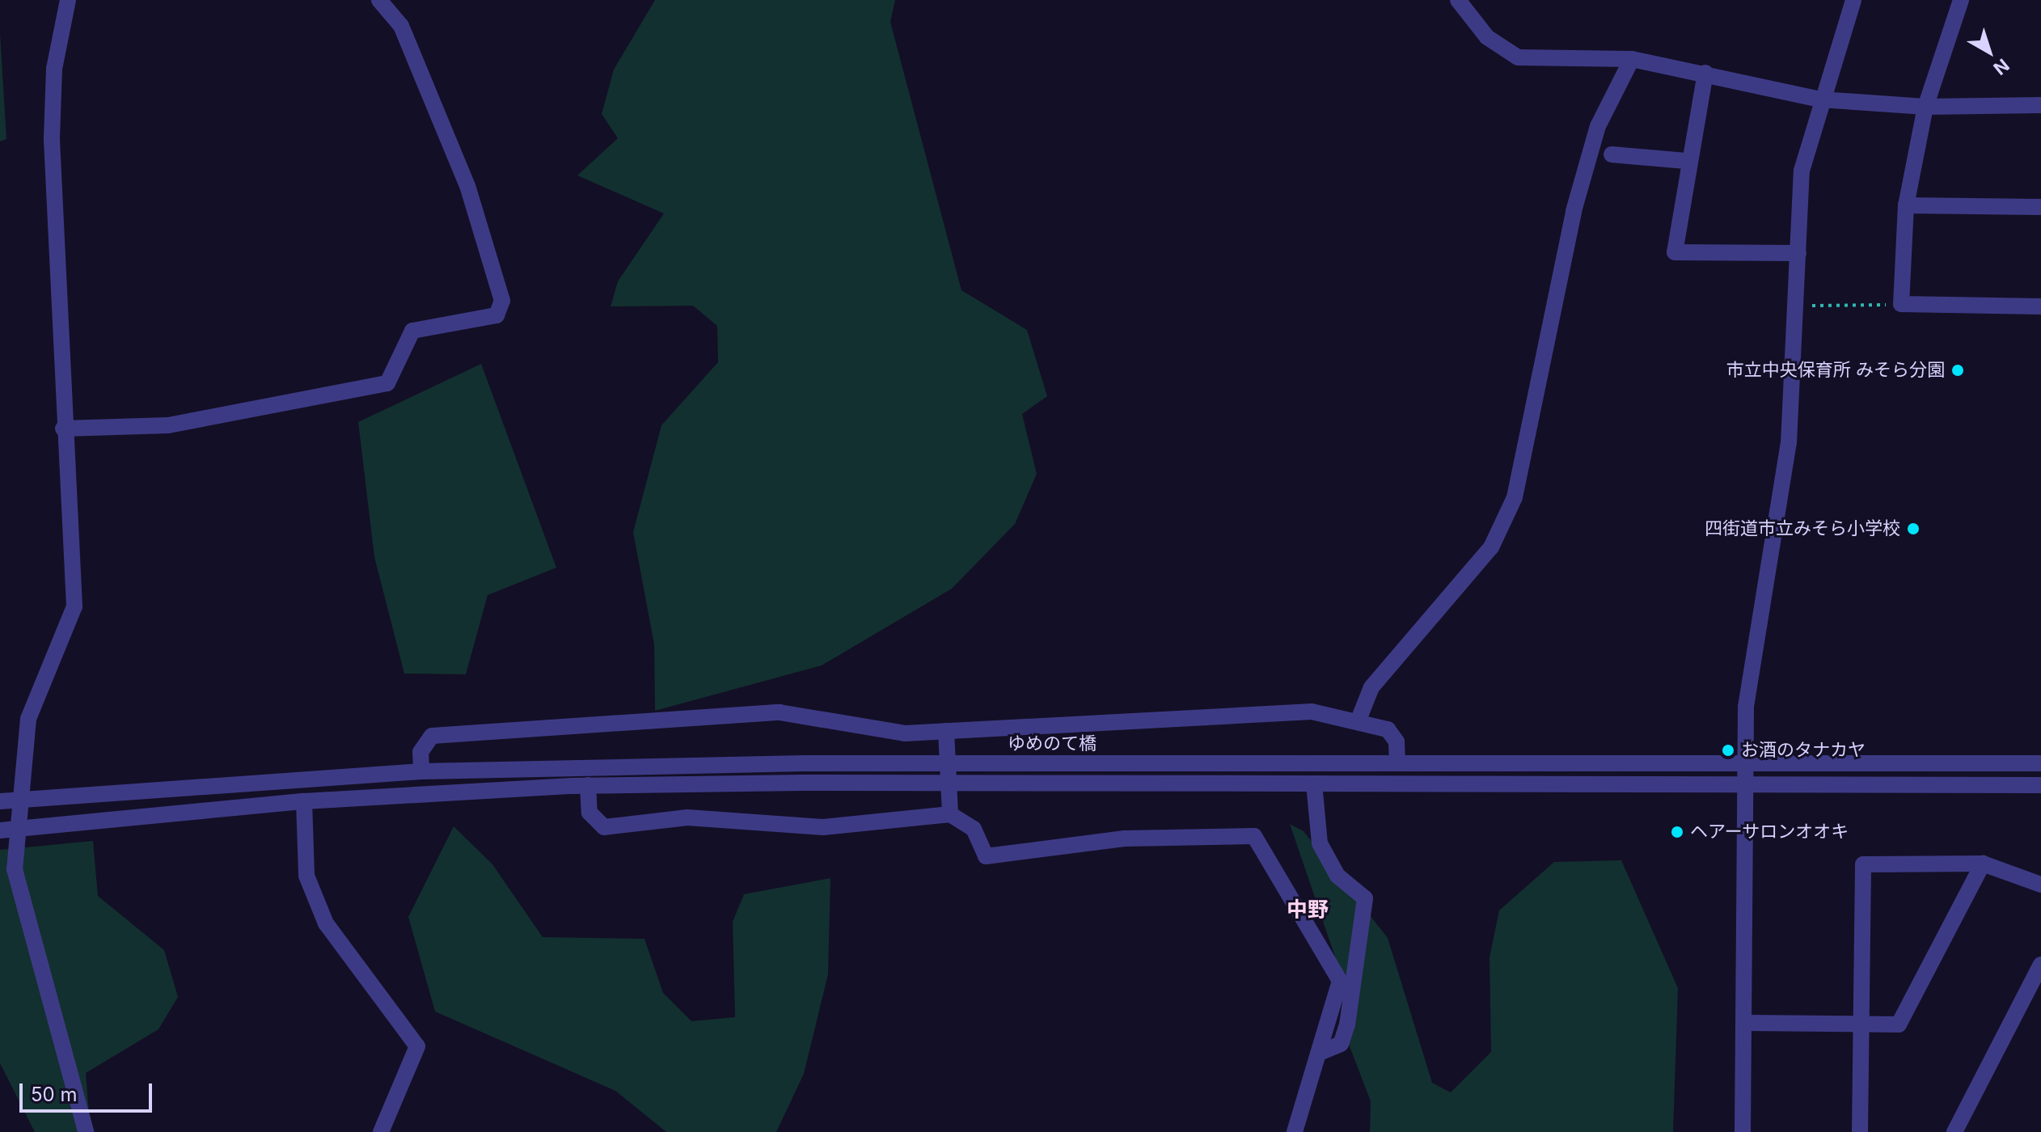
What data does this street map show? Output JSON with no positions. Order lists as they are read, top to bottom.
{
  "streets": {
    "street": ["ゆめのて橋"]
  },
  "districts": ["中野"],
  "places": [
    "市立中央保育所 みそら分園",
    "四街道市立みそら小学校",
    "お酒のタナカヤ",
    "ヘアーサロンオオキ"
  ],
  "scale_bar": "50 m",
  "north": "bottom right"
}
